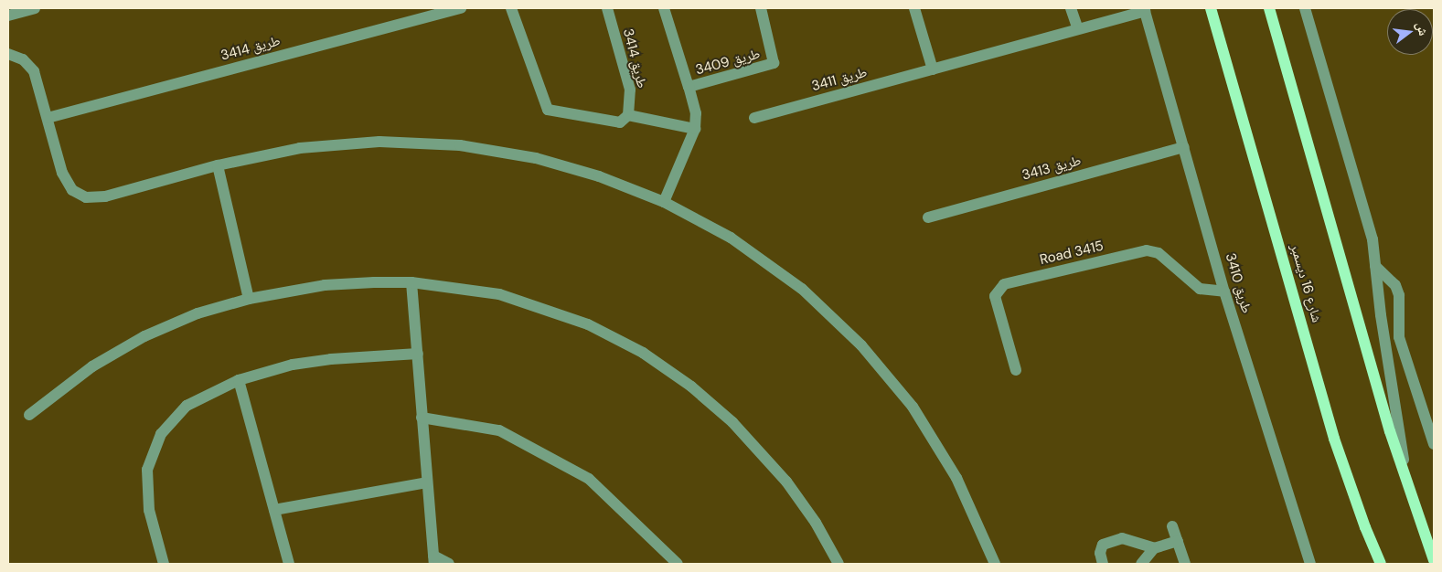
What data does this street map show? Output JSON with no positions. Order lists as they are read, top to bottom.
{
  "streets": {
    "main road": ["شارع 16 ديسمبر"],
    "street": [
      "طريق 3414",
      "طريق 3409",
      "طريق 3411",
      "طريق 3413",
      "Road 3415",
      "طريق 3410"
    ]
  },
  "crossings": [
    ["طريق 3411", "طريق 3410"],
    ["طريق 3413", "طريق 3410"],
    ["Road 3415", "طريق 3410"]
  ],
  "north": "right"
}
